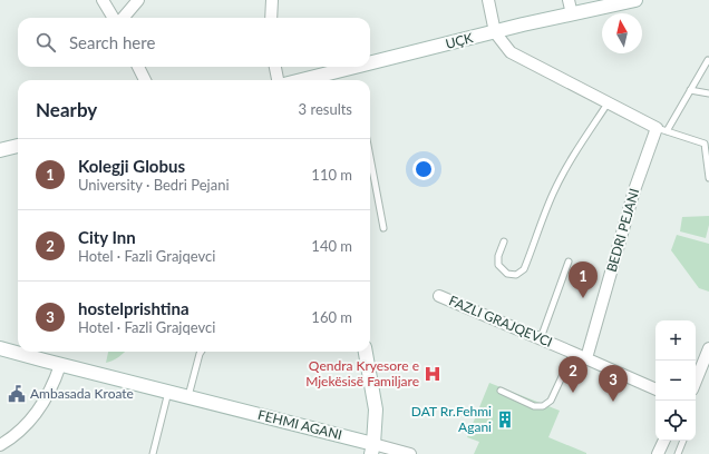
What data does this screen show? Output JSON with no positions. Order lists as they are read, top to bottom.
{
  "streets": {
    "main road": ["UÇK", "FEHMI AGANI"],
    "street": ["BEDRI PEJANI", "FAZLI GRAJQEVCI"]
  },
  "crossings": [
    ["BEDRI PEJANI", "FAZLI GRAJQEVCI"]
  ],
  "places": {
    "hospital": ["Qendra Kryesore e Mjekësisë Familjare"],
    "public building": ["Ambasada Kroate"],
    "building": ["DAT Rr.Fehmi Agani"]
  },
  "north": "top",
  "page": {
    "search": "Search here",
    "heading": ["Nearby", "3 results"],
    "list": [
      {
        "mark": "1",
        "name": "Kolegji Globus",
        "note": "University · Bedri Pejani",
        "value": "110 m"
      },
      {
        "mark": "2",
        "name": "City Inn",
        "note": "Hotel · Fazli Grajqevci",
        "value": "140 m"
      },
      {
        "mark": "3",
        "name": "hostelprishtina",
        "note": "Hotel · Fazli Grajqevci",
        "value": "160 m"
      }
    ],
    "pins": ["1", "2", "3"],
    "map_buttons": ["+", "−"]
  }
}
